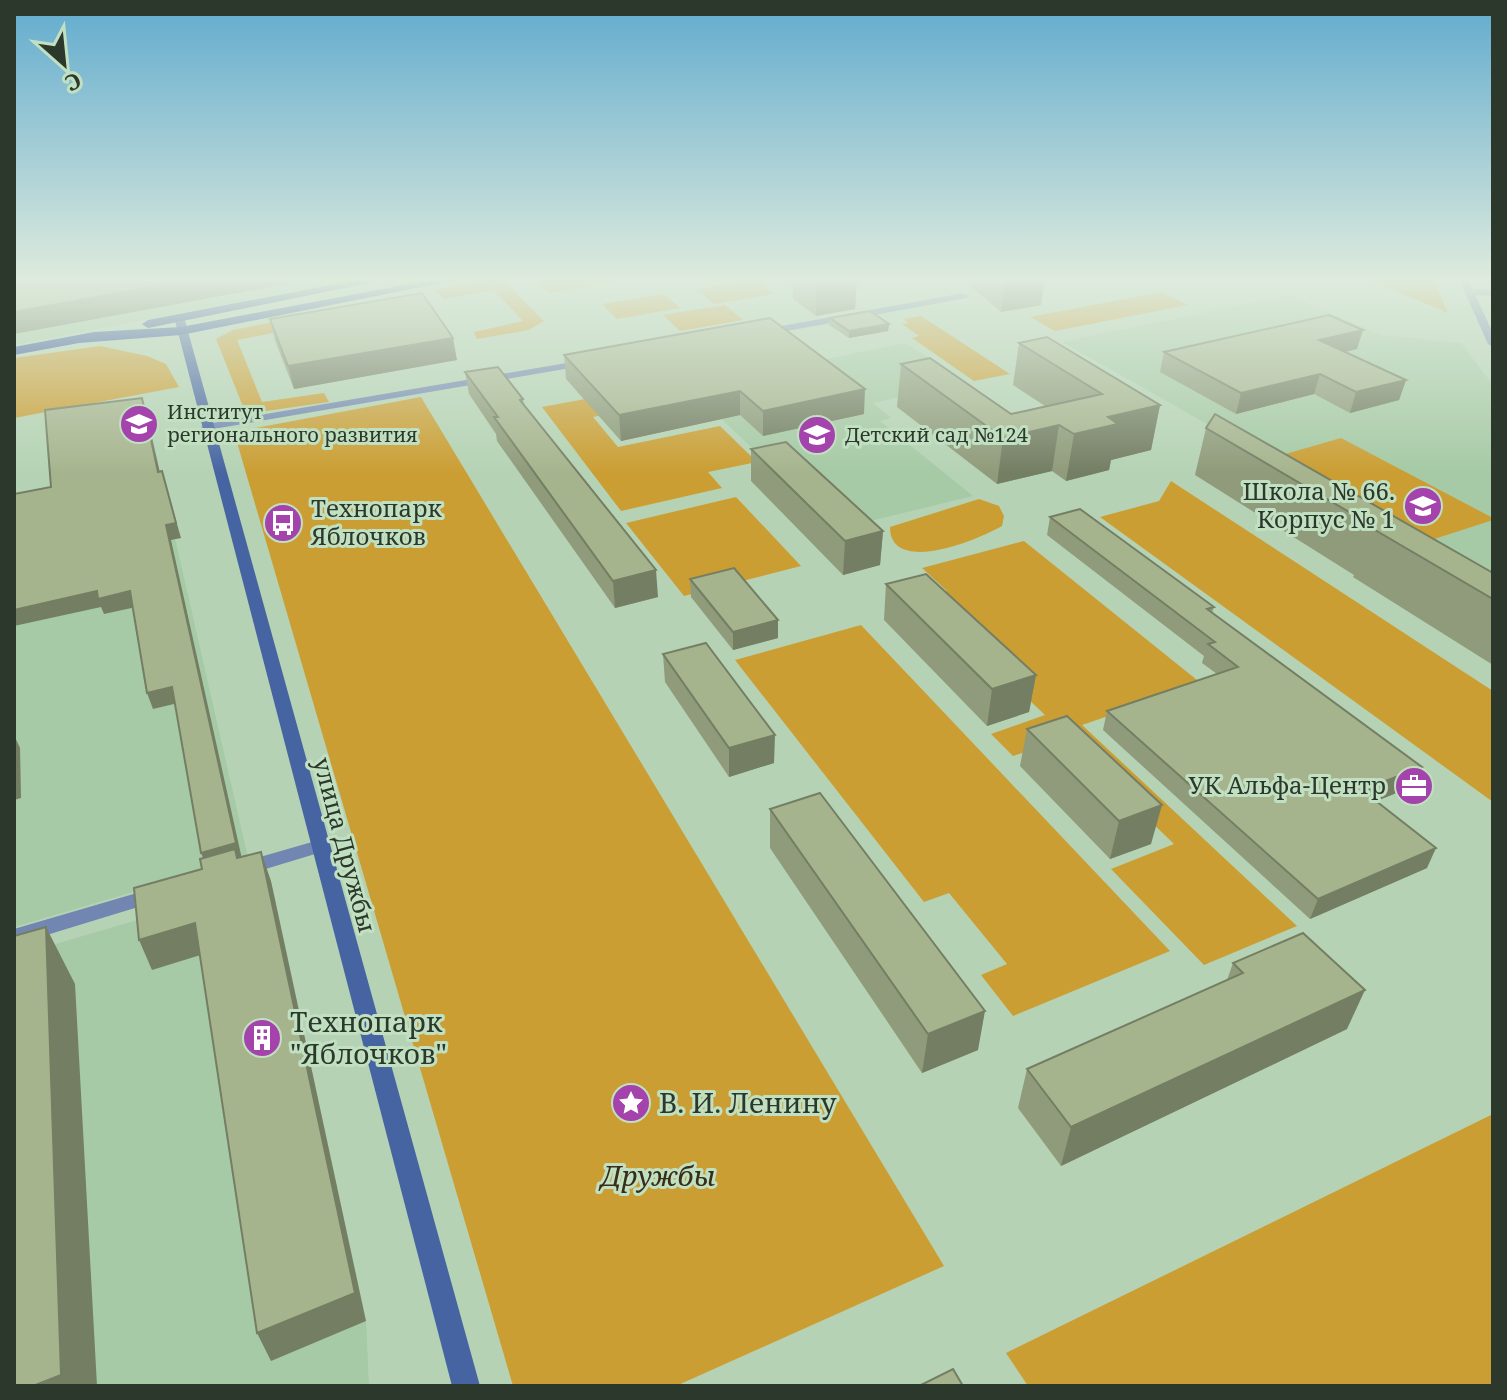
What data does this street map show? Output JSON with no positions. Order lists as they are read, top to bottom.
{
  "streets": {
    "main road": ["улица Дружбы"]
  },
  "parks": ["Дружбы"],
  "places": {
    "school or university": ["Институт регионального развития", "Детский сад №124", "Школа № 66. Корпус № 1"],
    "bus stop": ["Технопарк Яблочков"],
    "office": ["УК Альфа-Центр"],
    "building": ["Технопарк \"Яблочков\""],
    "place": ["В. И. Ленину"]
  },
  "north": "bottom right"
}
